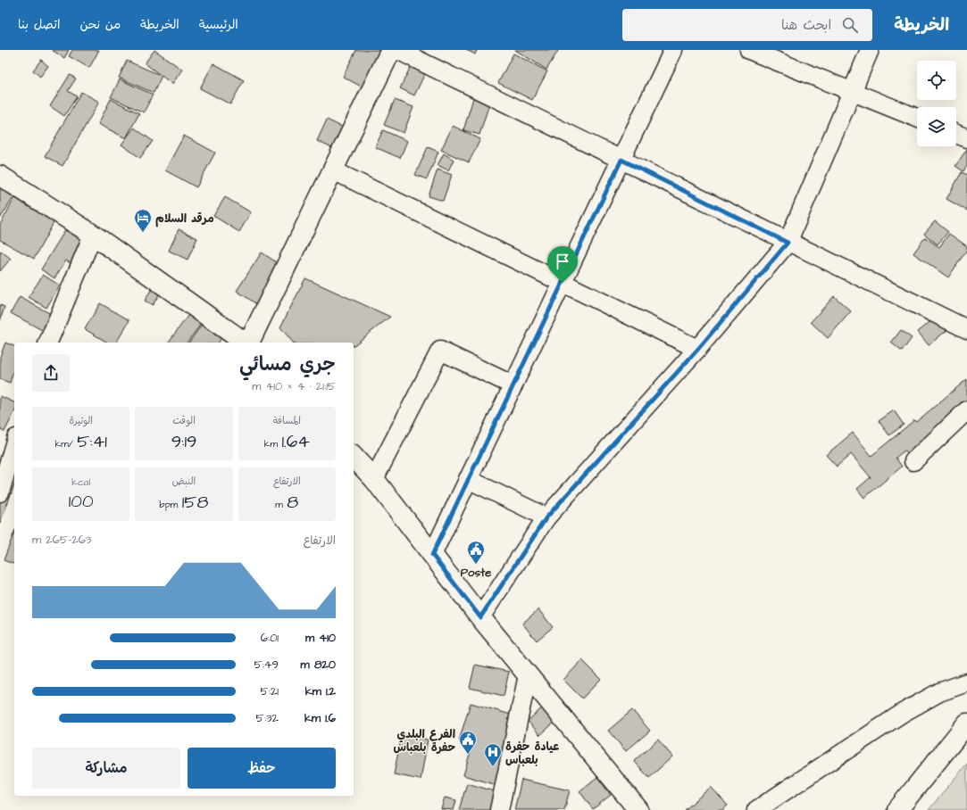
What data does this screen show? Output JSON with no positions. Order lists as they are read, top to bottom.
{
  "places": {
    "hotel": ["مرقد السلام"],
    "public building": ["Poste", "الفرع البلدي حفرة بلعباس"],
    "hospital": ["عيادة حفرة بلعباس"]
  },
  "page": {
    "header": "الخريطة",
    "search": "ابحث هنا",
    "nav": [
      "الرئيسية",
      "الخريطة",
      "من نحن",
      "اتصل بنا"
    ],
    "heading": ["جري مسائي", "21:15 · 4 × 410 m"],
    "stats": [
      ["المسافة", "1.64 km"],
      ["الوقت", "9:19"],
      ["الوتيرة", "5:41 /km"],
      ["الارتفاع", "8 m"],
      ["النبض", "158 bpm"],
      ["kcal", "100"]
    ],
    "chart": ["الارتفاع", "263–265 m"],
    "list": [
      {
        "name": "410 m",
        "note": "6:01"
      },
      {
        "name": "820 m",
        "note": "5:49"
      },
      {
        "name": "1.2 km",
        "note": "5:21"
      },
      {
        "name": "1.6 km",
        "note": "5:32"
      }
    ],
    "buttons": ["حفظ", "مشاركة"]
  }
}
